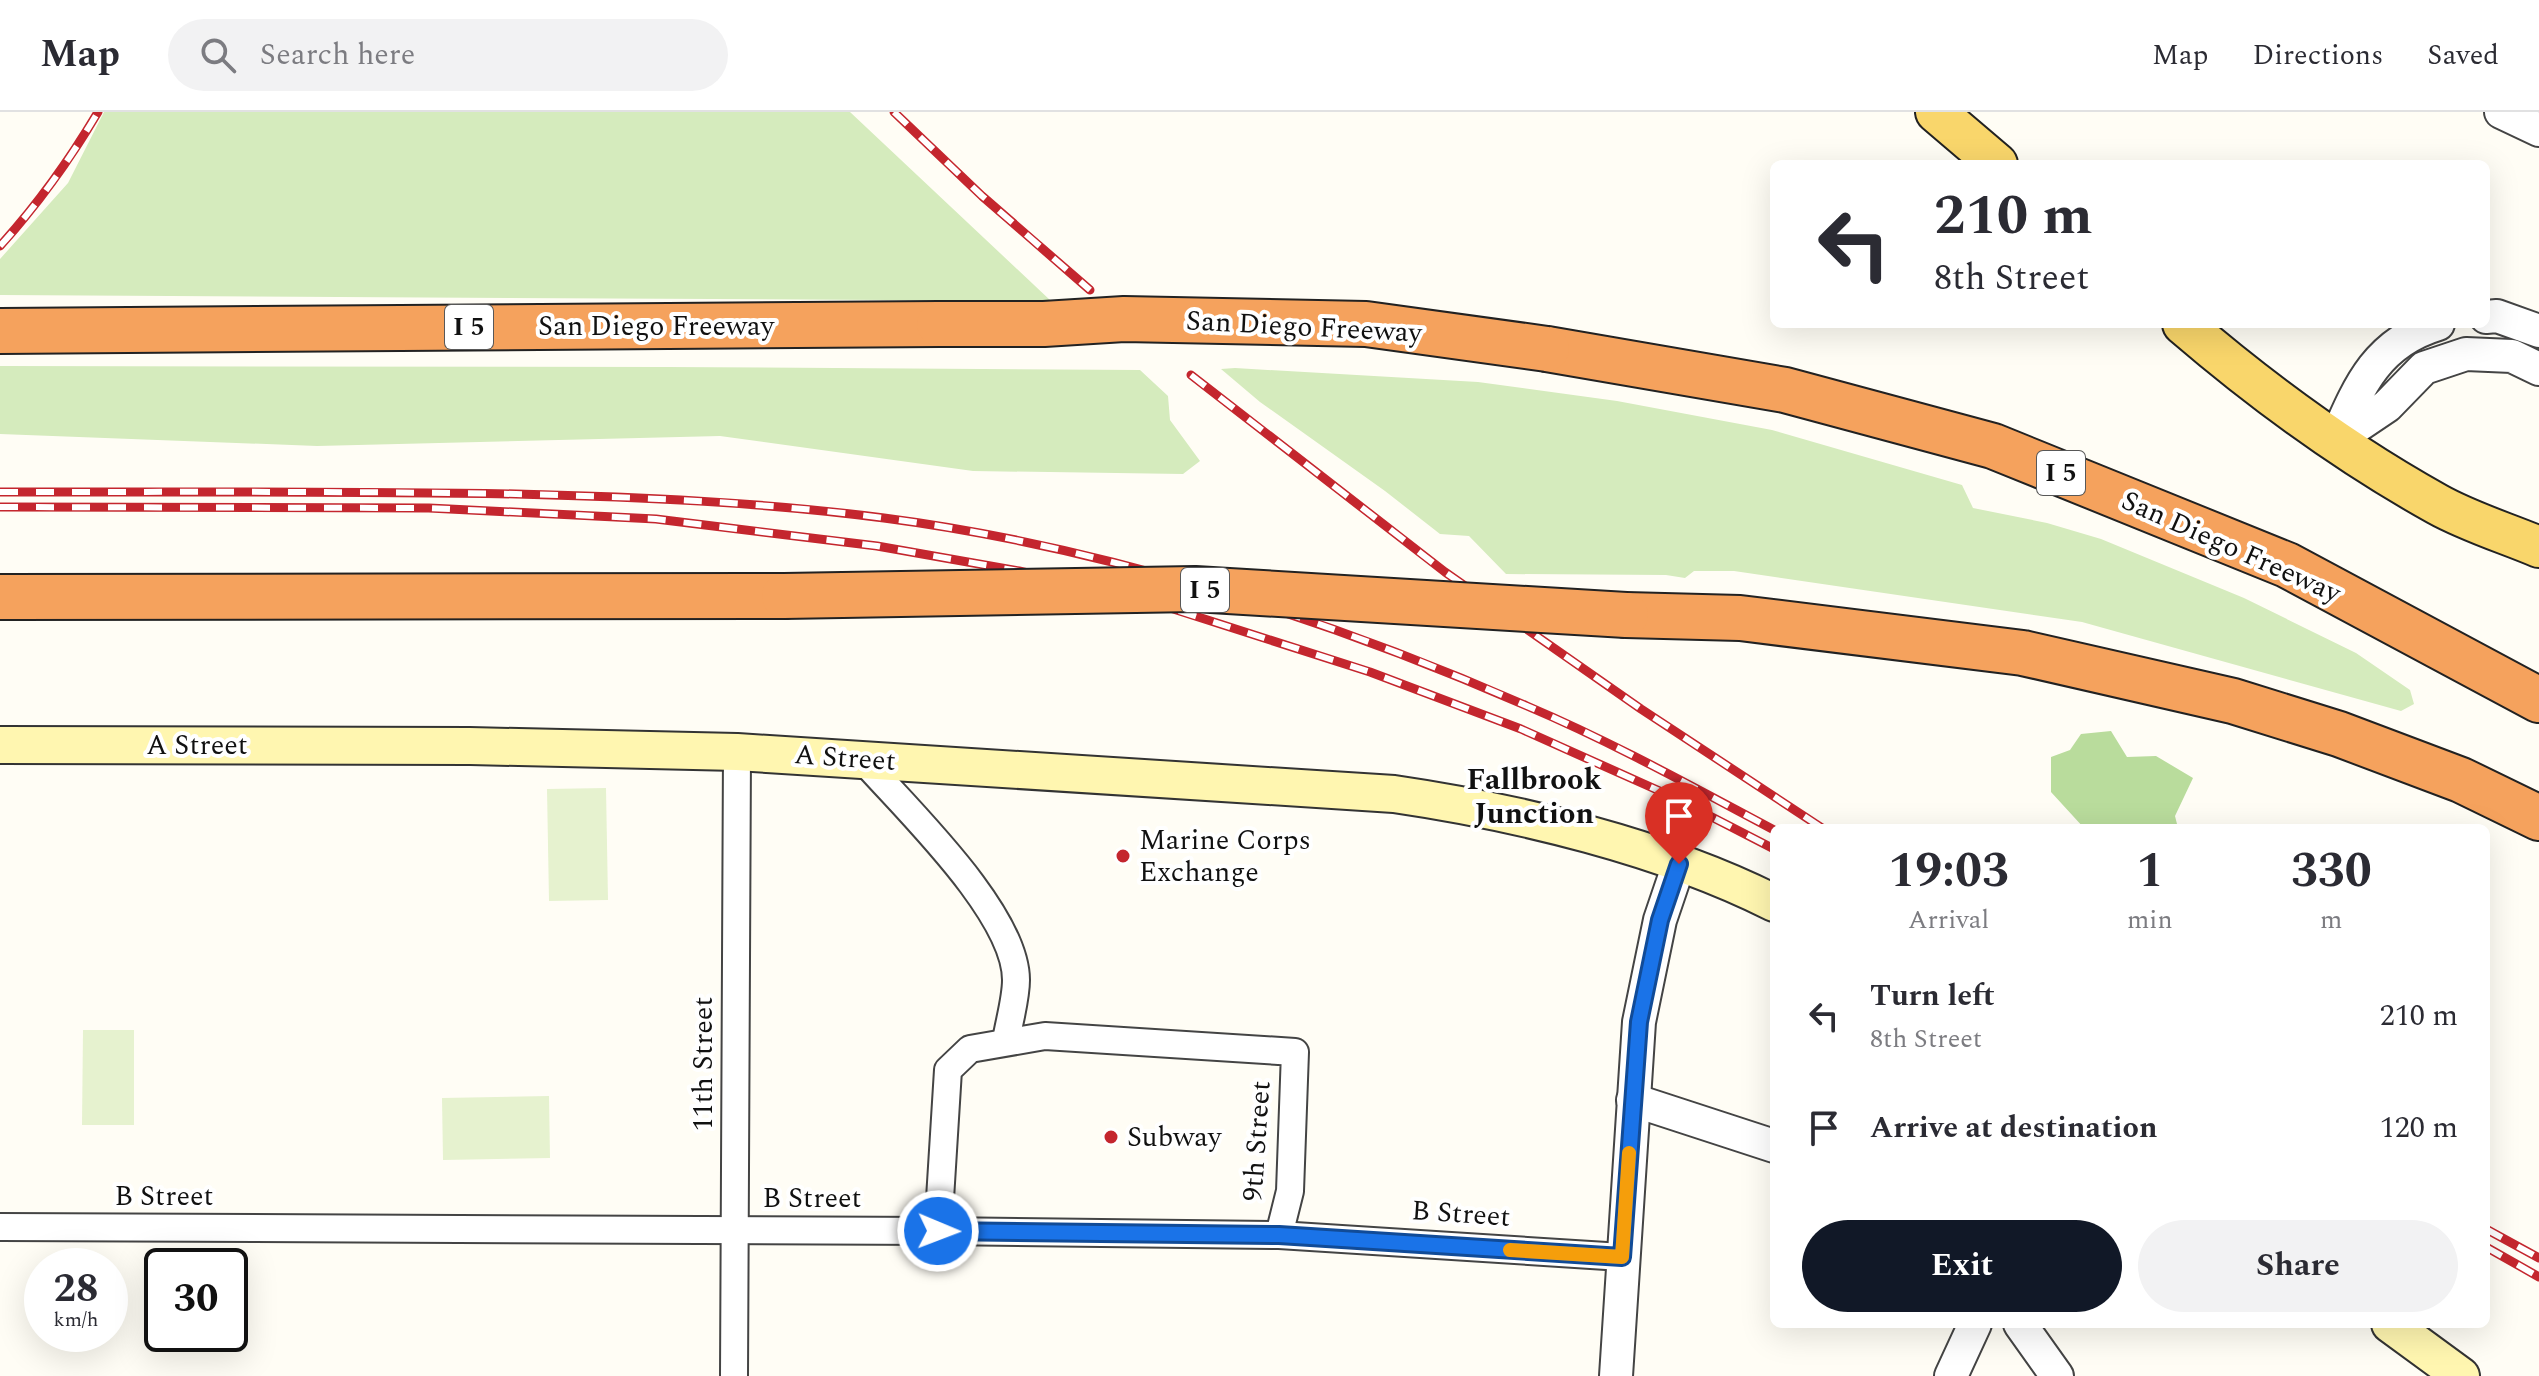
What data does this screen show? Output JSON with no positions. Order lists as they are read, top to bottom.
{
  "streets": {
    "highway": ["San Diego Freeway", "I 5"],
    "main road": ["A Street"],
    "street": ["11th Street", "9th Street", "B Street"]
  },
  "crossings": [
    ["A Street", "11th Street"],
    ["11th Street", "B Street"],
    ["9th Street", "B Street"]
  ],
  "districts": ["Fallbrook Junction"],
  "places": ["Marine Corps Exchange", "Subway"],
  "page": {
    "header": "Map",
    "search": "Search here",
    "nav": ["Map", "Directions", "Saved"],
    "turn": ["210 m", "8th Street"],
    "eta": [
      "19:03",
      "Arrival",
      "1",
      "min",
      "330",
      "m"
    ],
    "list": [
      {
        "name": "Turn left",
        "note": "8th Street",
        "value": "210 m"
      },
      {
        "name": "Arrive at destination",
        "value": "120 m"
      }
    ],
    "buttons": ["Exit", "Share"],
    "speed": "28 km/h",
    "limit": "30"
  }
}
